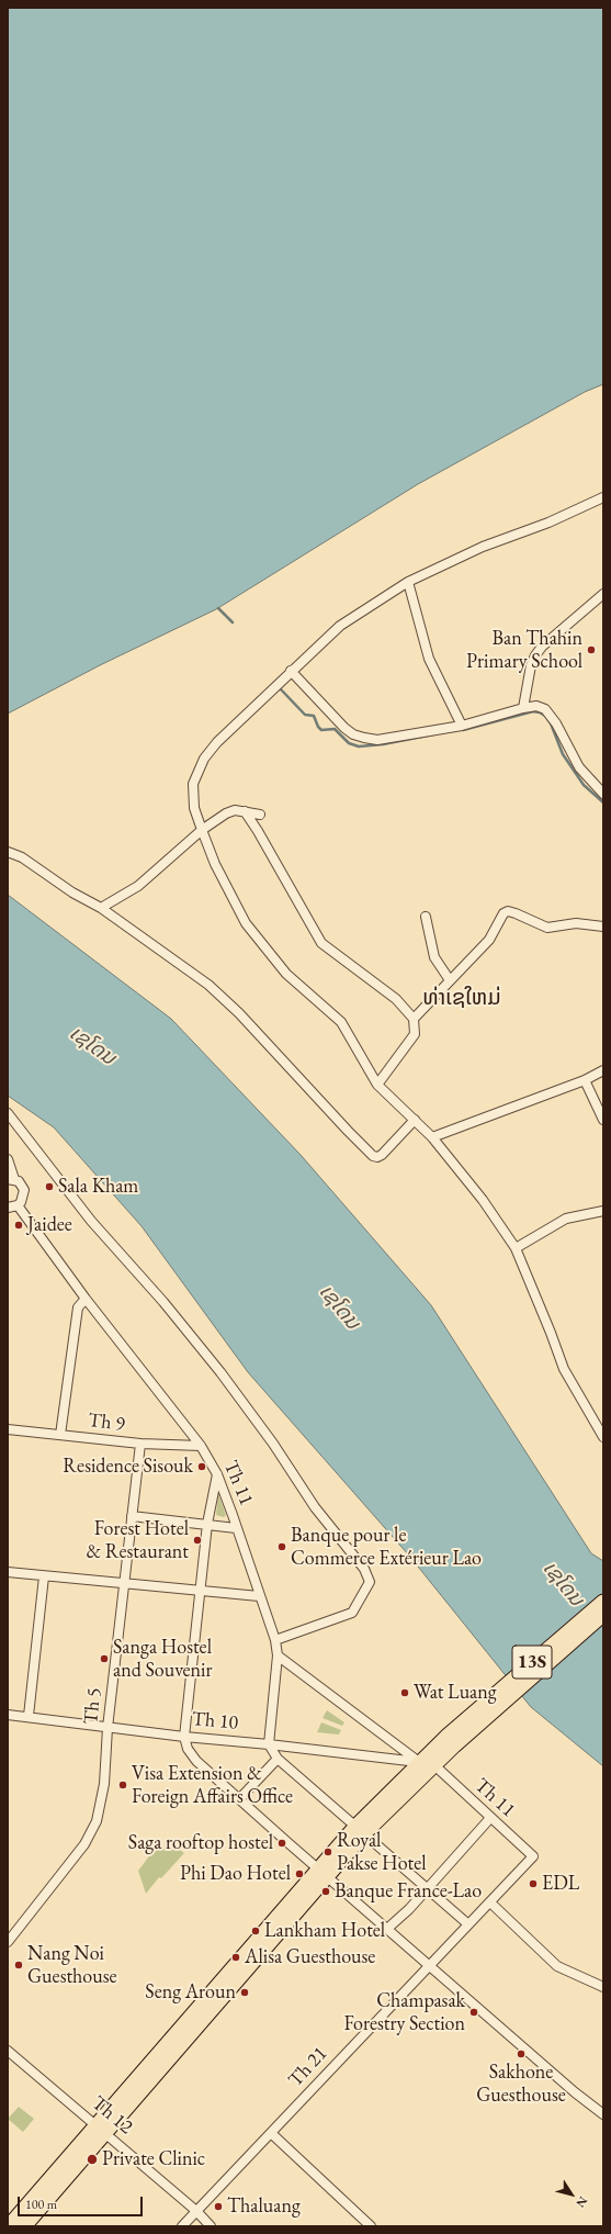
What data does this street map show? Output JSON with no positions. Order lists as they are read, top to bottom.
{
  "streets": {
    "highway": ["13S"],
    "street": [
      "Th 9",
      "Th 11",
      "Th 5",
      "Th 10",
      "Th 21",
      "Th 12"
    ]
  },
  "crossings": [
    ["Th 9", "Th 11"],
    ["Th 9", "Th 5"],
    ["Th 11", "13S"],
    ["Th 11", "Th 10"],
    ["Th 11", "Th 21"],
    ["13S", "Th 10"],
    ["13S", "Th 12"],
    ["Th 5", "Th 10"],
    ["Th 21", "Th 12"]
  ],
  "districts": ["ທ່າເຊໃຫມ່"],
  "water": ["ເຊໂດນ"],
  "places": [
    "Ban Thahin Primary School",
    "Sala Kham",
    "Jaidee",
    "Residence Sisouk",
    "Forest Hotel & Restaurant",
    "Banque pour le Commerce Extérieur Lao",
    "Sanga Hostel and Souvenir",
    "Wat Luang",
    "Visa Extension & Foreign Affairs Office",
    "Saga rooftop hostel",
    "Royal Pakse Hotel",
    "Phi Dao Hotel",
    "EDL",
    "Banque France-Lao",
    "Lankham Hotel",
    "Alisa Guesthouse",
    "Nang Noi Guesthouse",
    "Seng Aroun",
    "Champasak Forestry Section",
    "Sakhone Guesthouse",
    "Private Clinic",
    "Thaluang"
  ],
  "scale_bar": "100 m",
  "north": "bottom right"
}
